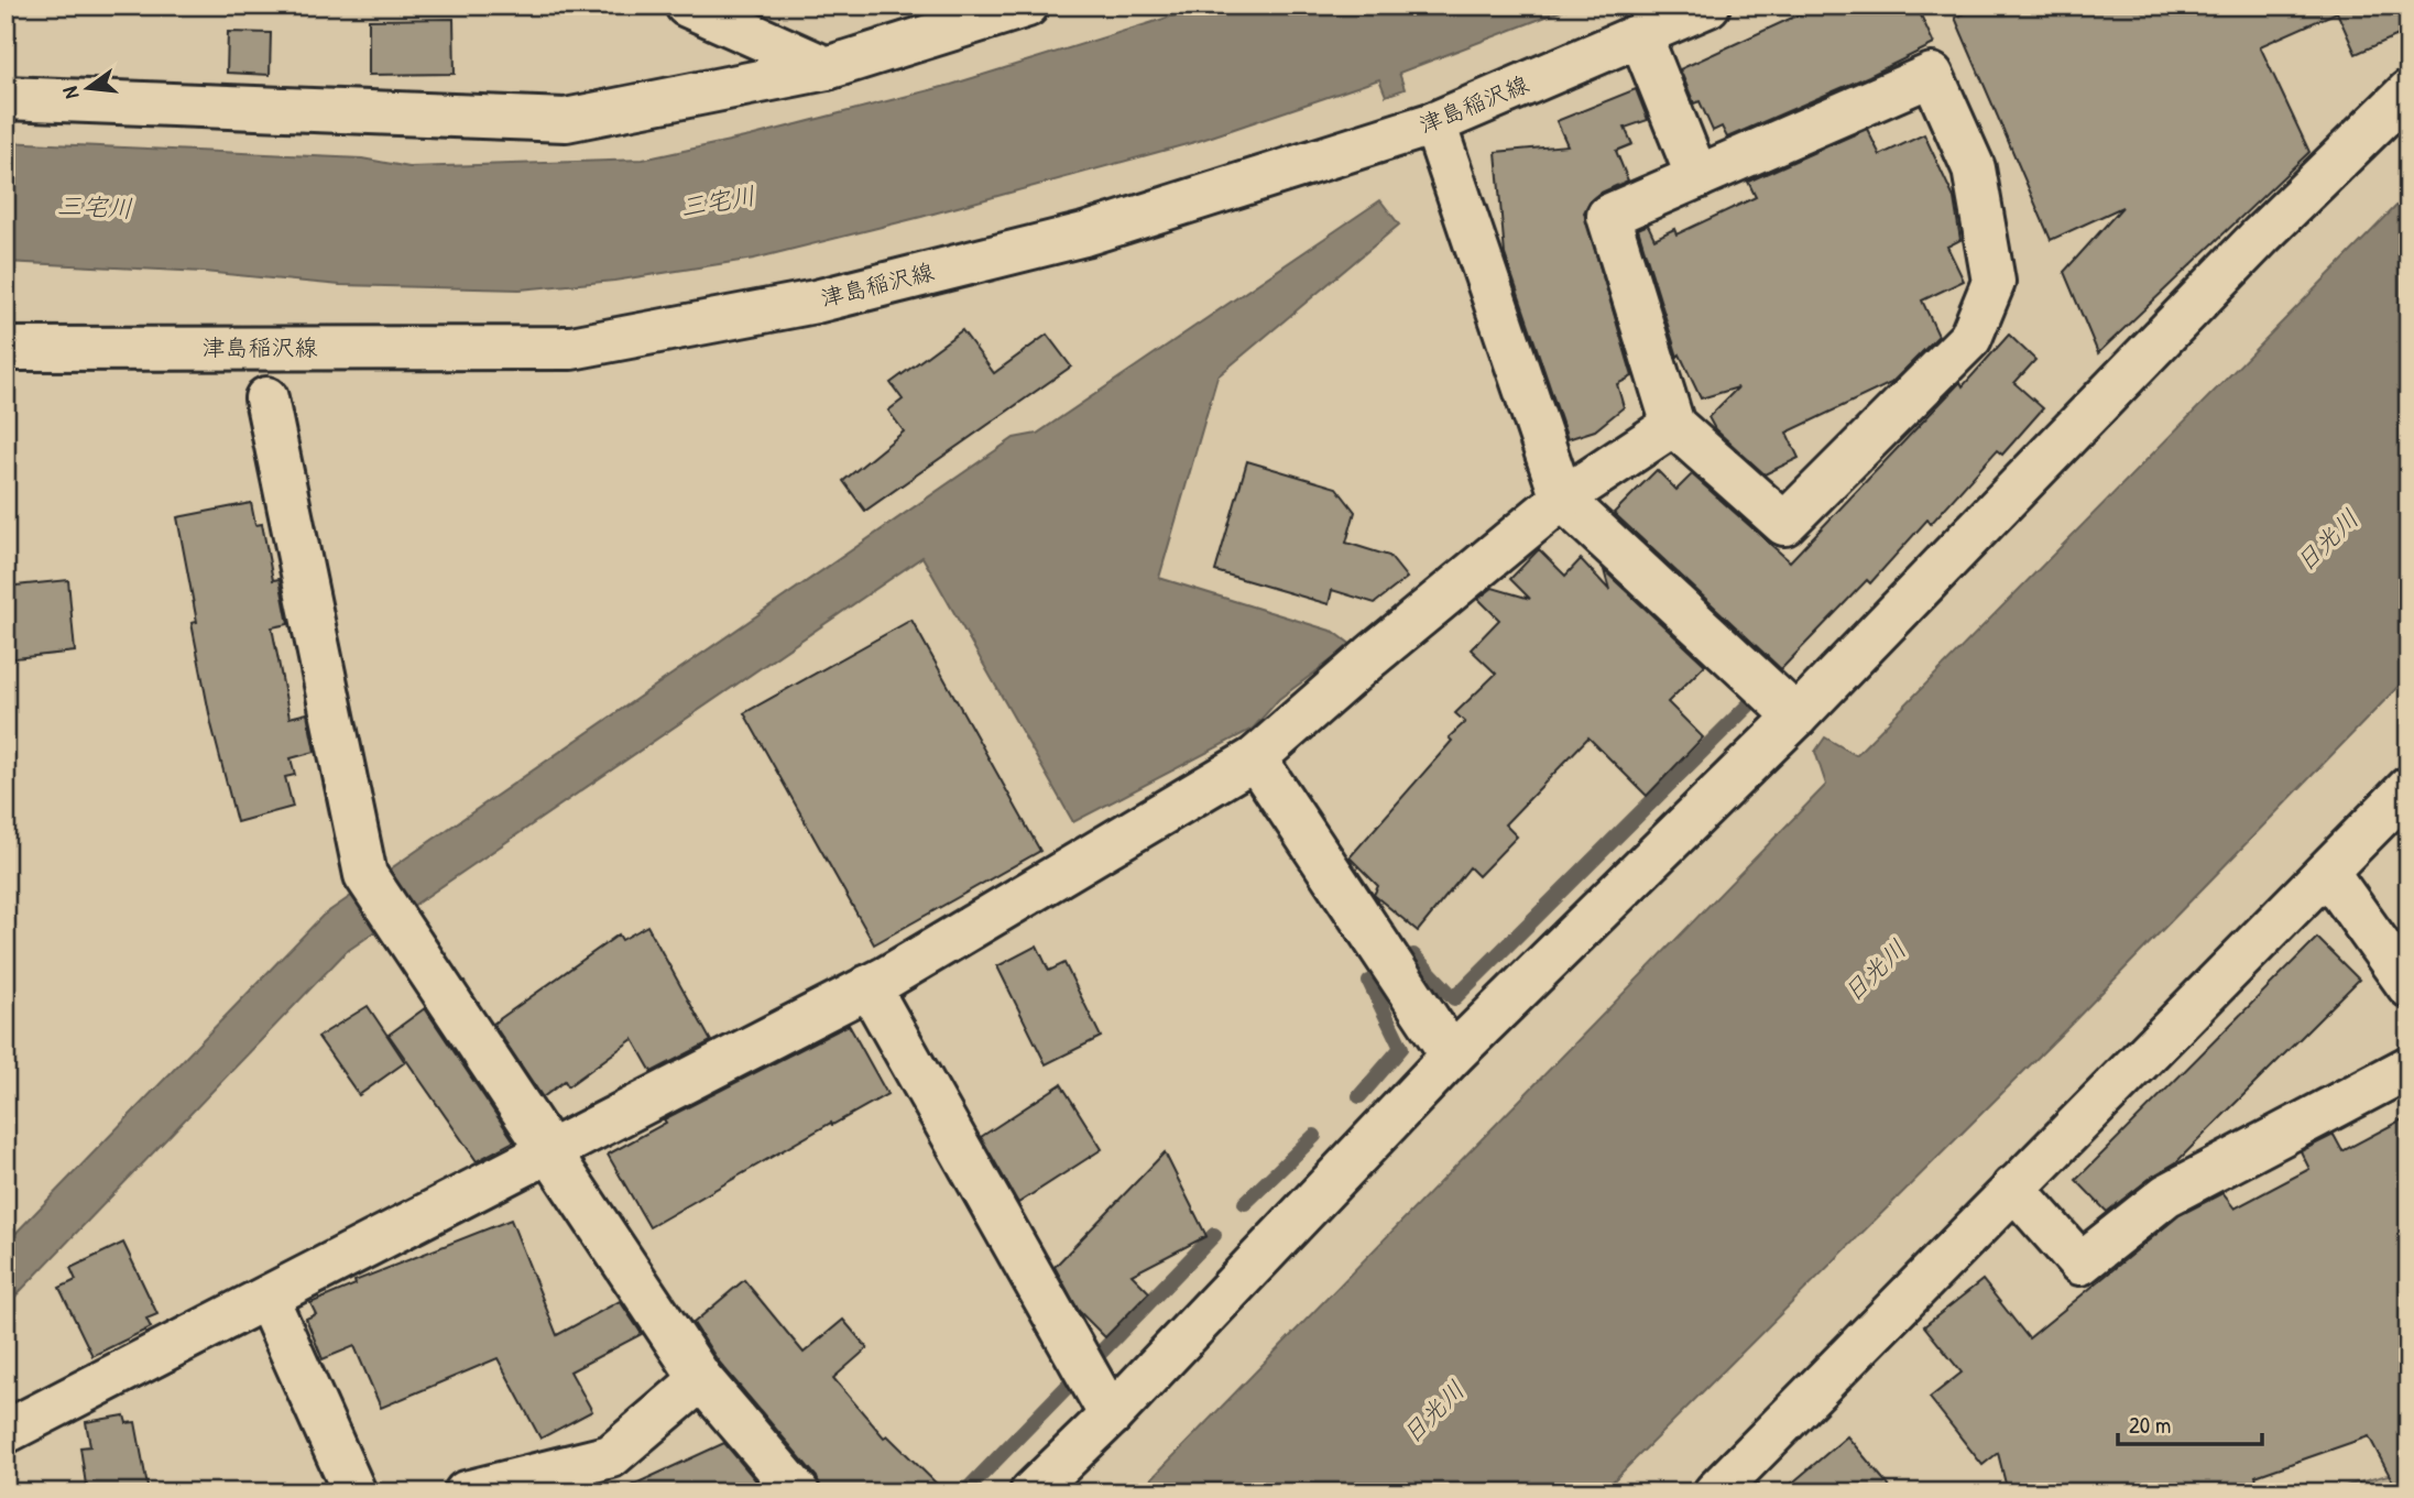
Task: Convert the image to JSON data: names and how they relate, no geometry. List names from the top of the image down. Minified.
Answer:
{"streets":{"street":["津島稲沢線"]},"water":["三宅川","日光川"],"scale_bar":"20 m","north":"left"}
